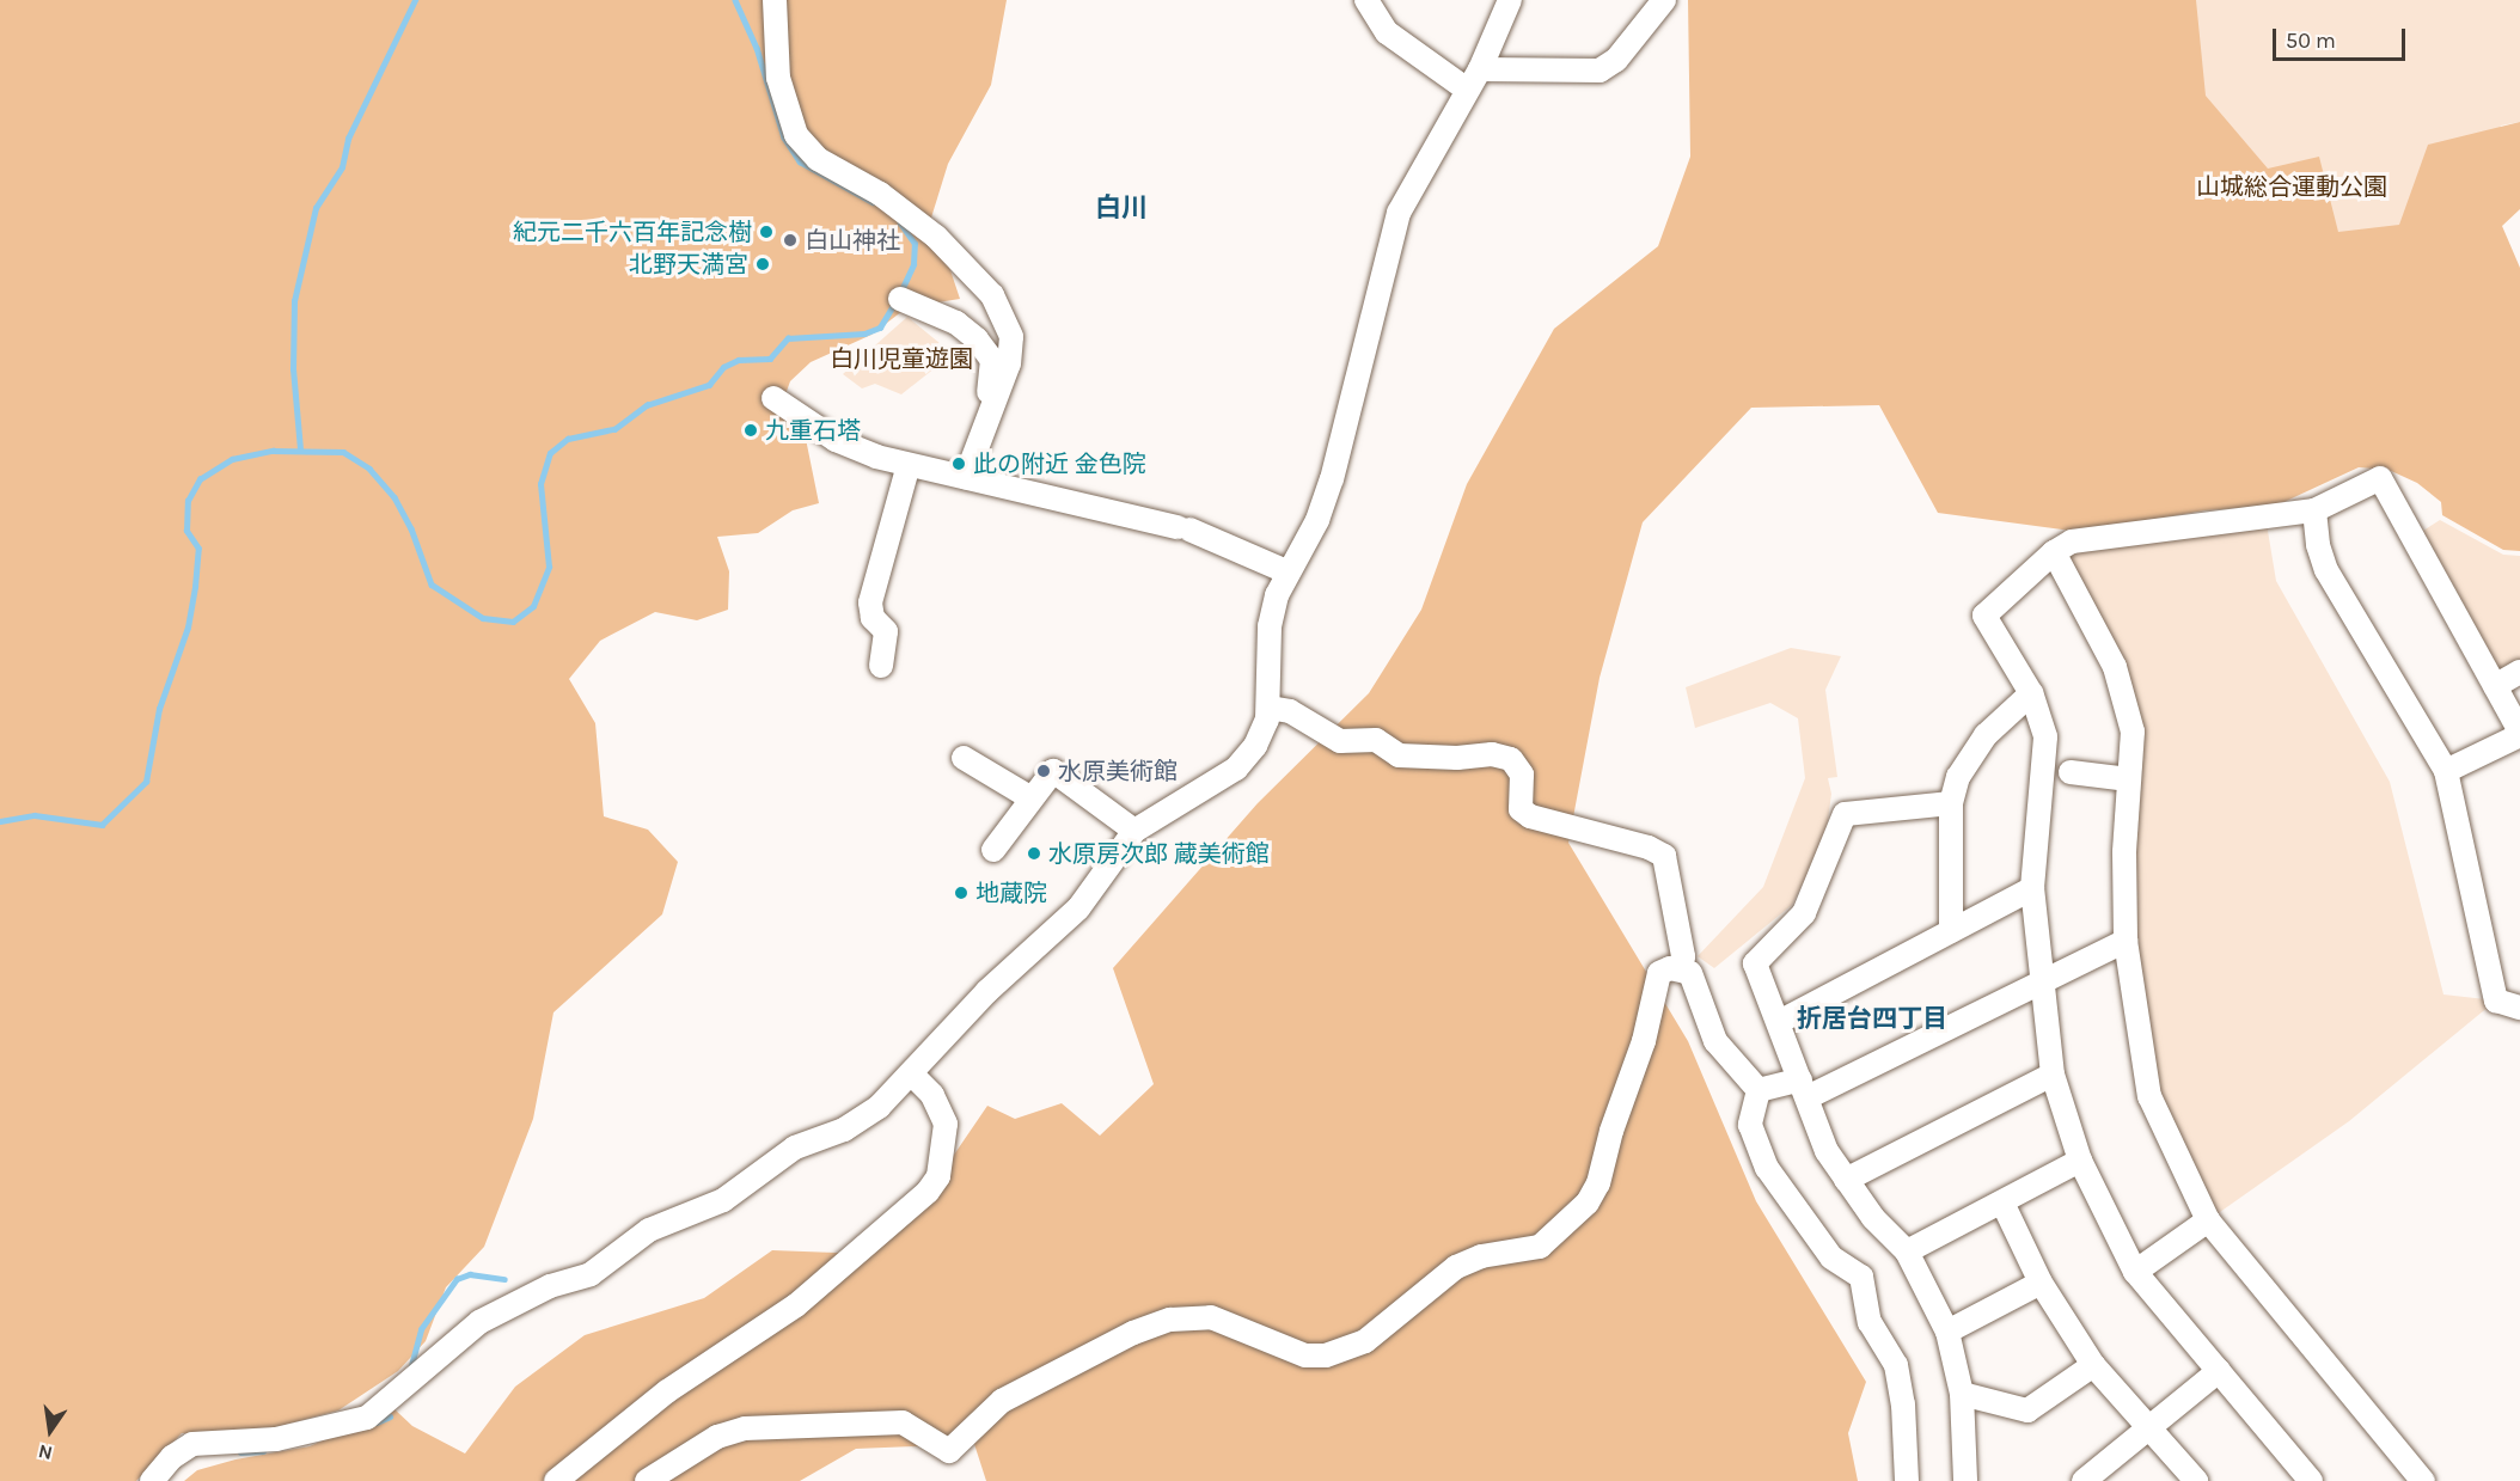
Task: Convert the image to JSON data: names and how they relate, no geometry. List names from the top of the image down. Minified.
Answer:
{"districts":["白川","折居台四丁目"],"parks":["山城総合運動公園","白川児童遊園"],"places":["紀元二千六百年記念樹","白山神社","北野天満宮","九重石塔","此の附近 金色院","水原美術館","水原房次郎 蔵美術館","地蔵院"],"scale_bar":"50 m","north":"bottom"}
